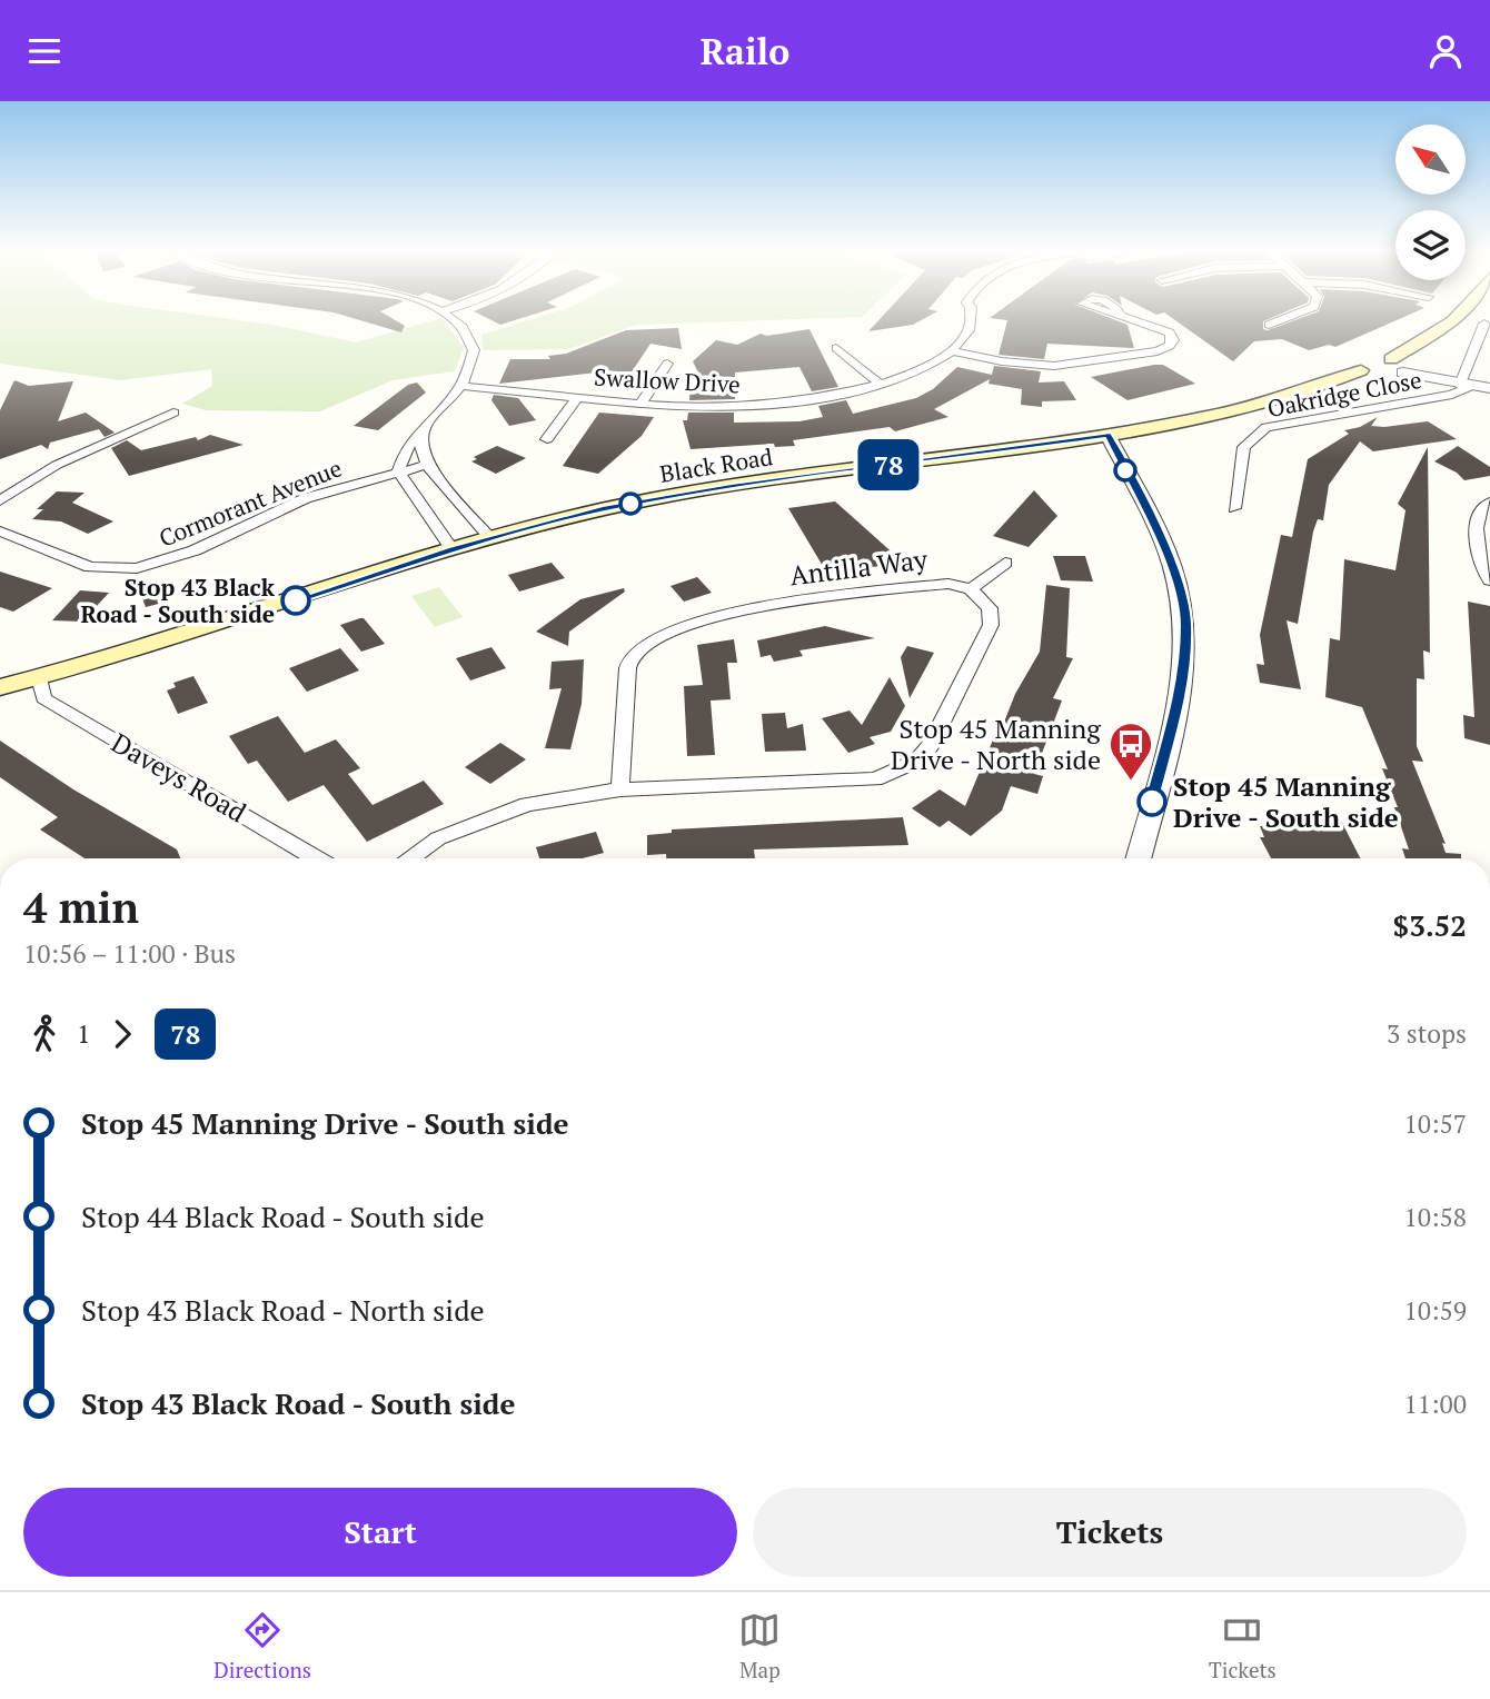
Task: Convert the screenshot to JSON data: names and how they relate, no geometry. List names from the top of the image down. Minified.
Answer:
{"streets":{"main road":["Black Road"],"street":["Swallow Drive","Oakridge Close","Cormorant Avenue","Antilla Way","Daveys Road"]},"crossings":[["Black Road","Daveys Road"]],"places":{"other":["Stop 43 Black Road - South side","Stop 45 Manning Drive - South side"],"bus stop":["Stop 45 Manning Drive - North side"]},"lines":["bus line 78"],"north":"top left","page":{"header":"Railo","on_map":"78","heading":["4 min","10:56 – 11:00 · Bus","$3.52"],"legs":["1","78","3 stops"],"list":[{"name":"Stop 45 Manning Drive - South side","value":"10:57"},{"name":"Stop 44 Black Road - South side","value":"10:58"},{"name":"Stop 43 Black Road - North side","value":"10:59"},{"name":"Stop 43 Black Road - South side","value":"11:00"}],"buttons":["Start","Tickets"],"tabs":["Directions","Map","Tickets"]}}
